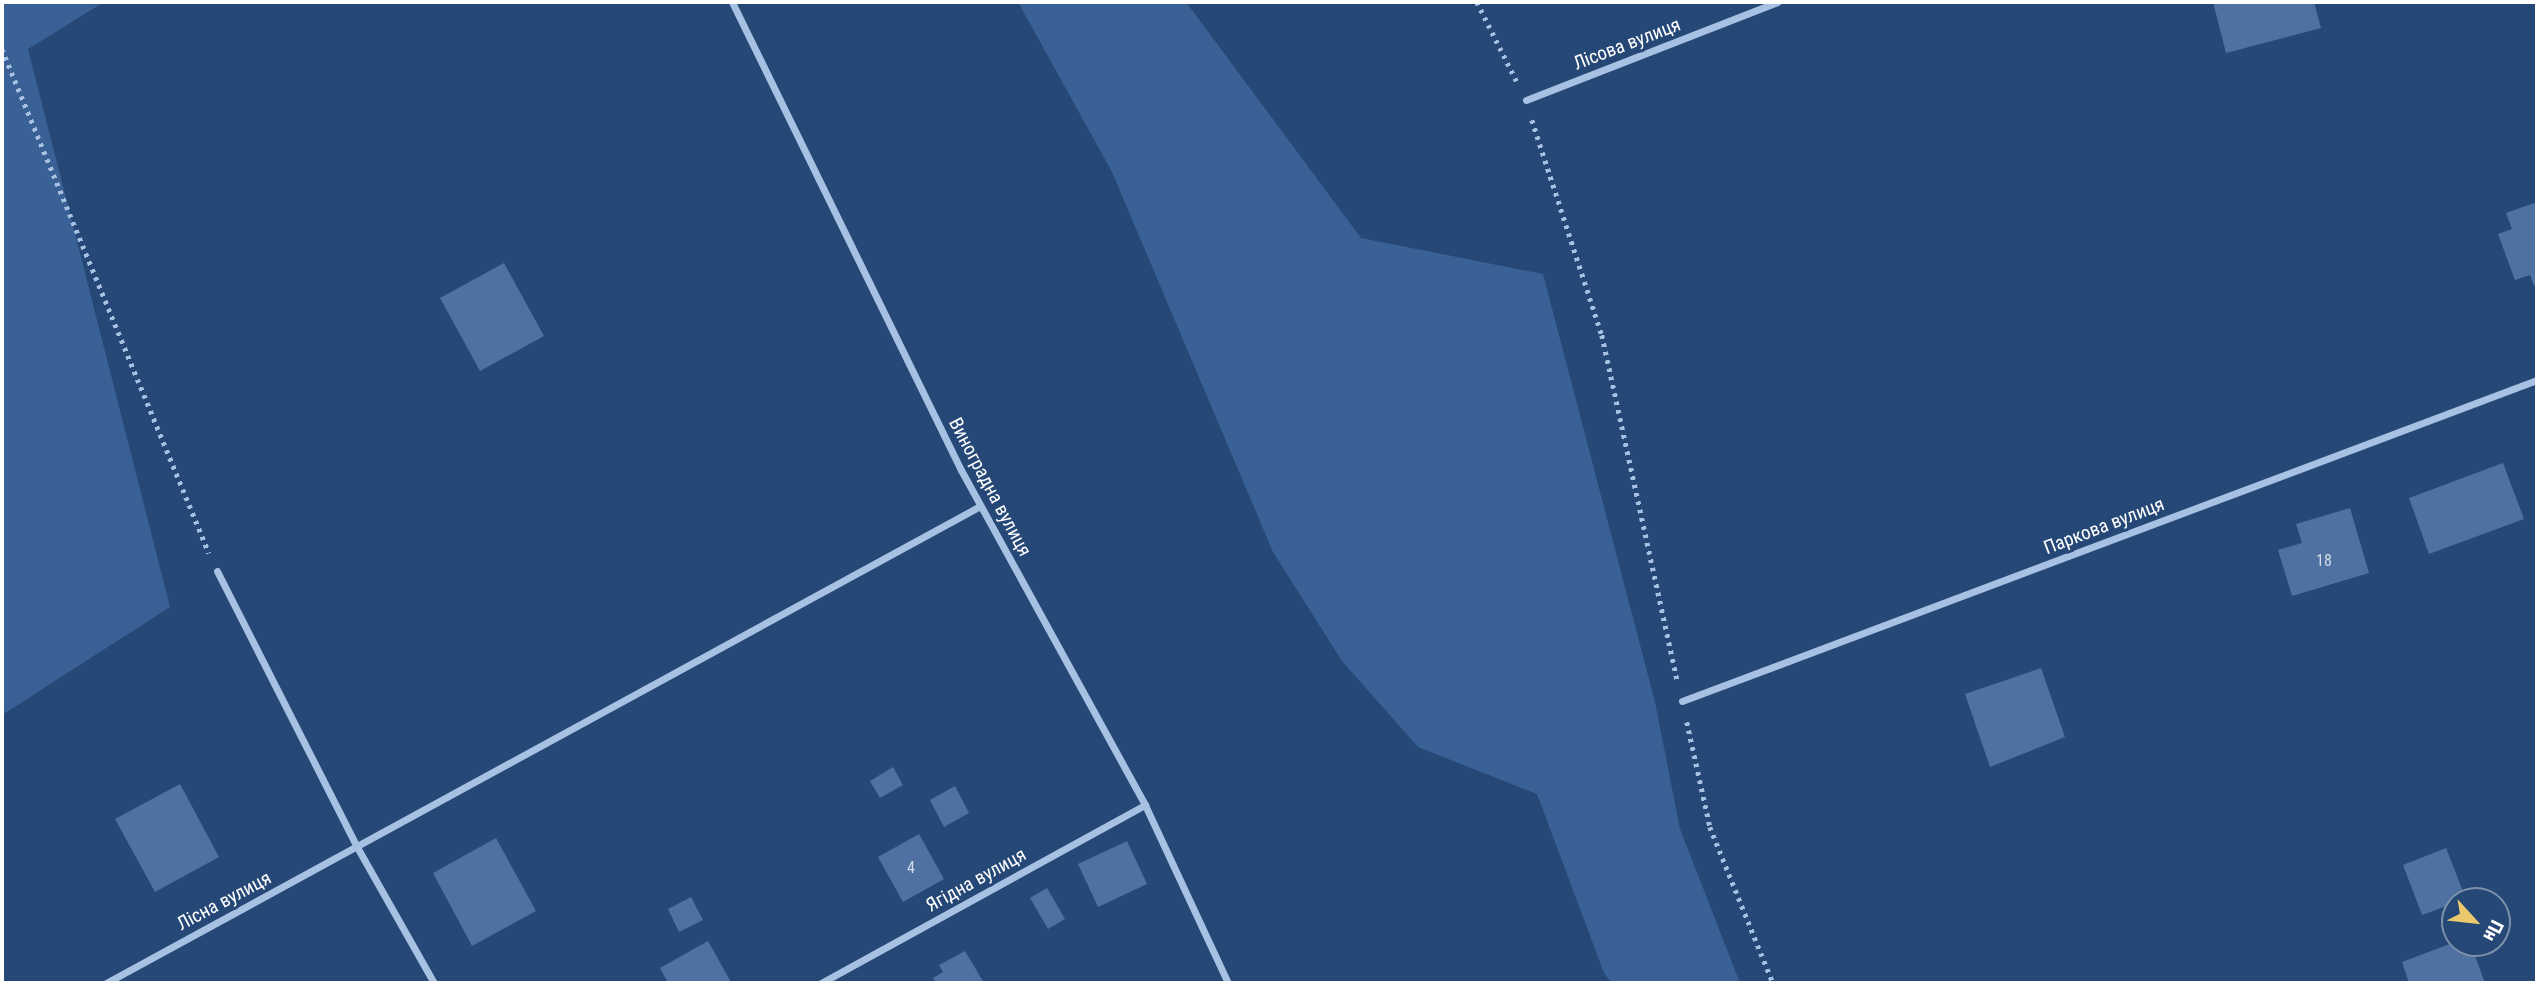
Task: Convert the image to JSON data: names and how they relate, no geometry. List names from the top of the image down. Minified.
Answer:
{"streets":{"street":["Лісова вулиця","Виноградна вулиця","Паркова вулиця","Ягідна вулиця","Лісна вулиця"]},"crossings":[["Виноградна вулиця","Ягідна вулиця"],["Виноградна вулиця","Лісна вулиця"]],"house_numbers":["18","4"],"north":"bottom right"}
